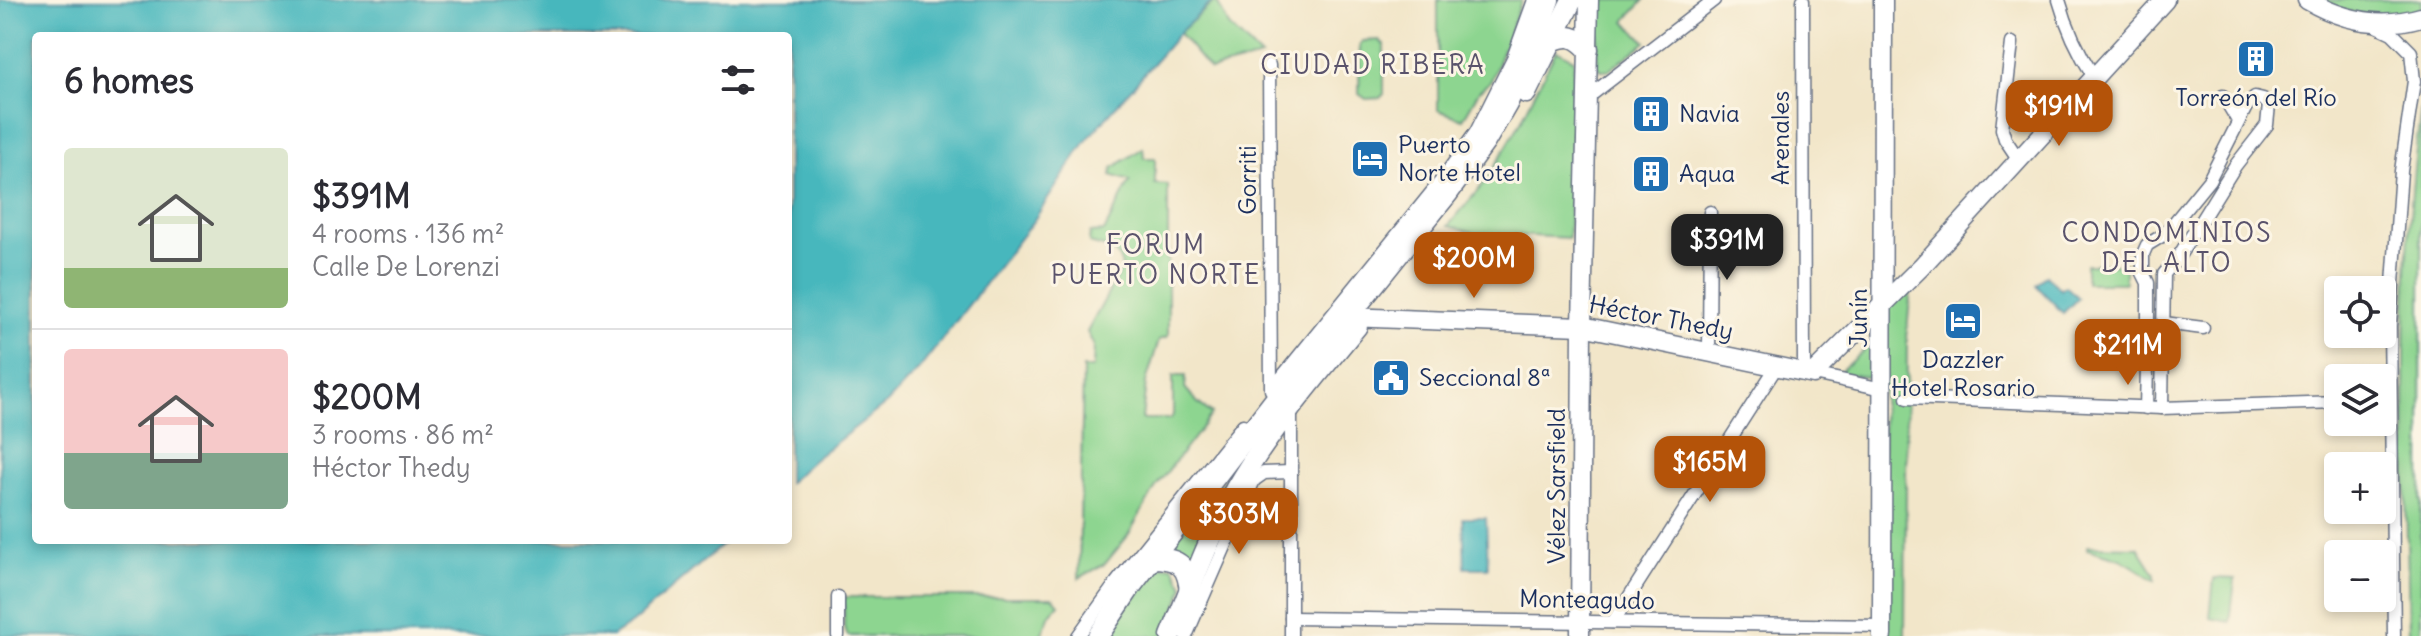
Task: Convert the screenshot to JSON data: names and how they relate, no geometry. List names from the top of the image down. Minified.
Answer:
{"streets":{"main road":["Héctor Thedy","Junín","Vélez Sarsfield"],"street":["Arenales","Gorriti","Monteagudo"]},"crossings":[["Arenales","Héctor Thedy"],["Héctor Thedy","Junín"],["Héctor Thedy","Vélez Sarsfield"],["Junín","Monteagudo"],["Vélez Sarsfield","Monteagudo"]],"districts":["CIUDAD RIBERA","CONDOMINIOS DEL ALTO","FORUM PUERTO NORTE"],"places":{"building":["Torreón del Río","Navia","Aqua"],"hotel":["Puerto Norte Hotel","Dazzler Hotel Rosario"],"public building":["Seccional 8ª"]},"page":{"heading":"6 homes","price":["$191M","$391M","$200M","$211M","$165M","$303M"],"list":[{"name":"$391M","note":"4 rooms · 136 m² · Calle De Lorenzi"},{"name":"$200M","note":"3 rooms · 86 m² · Héctor Thedy"}],"map_buttons":["+","−"]}}
